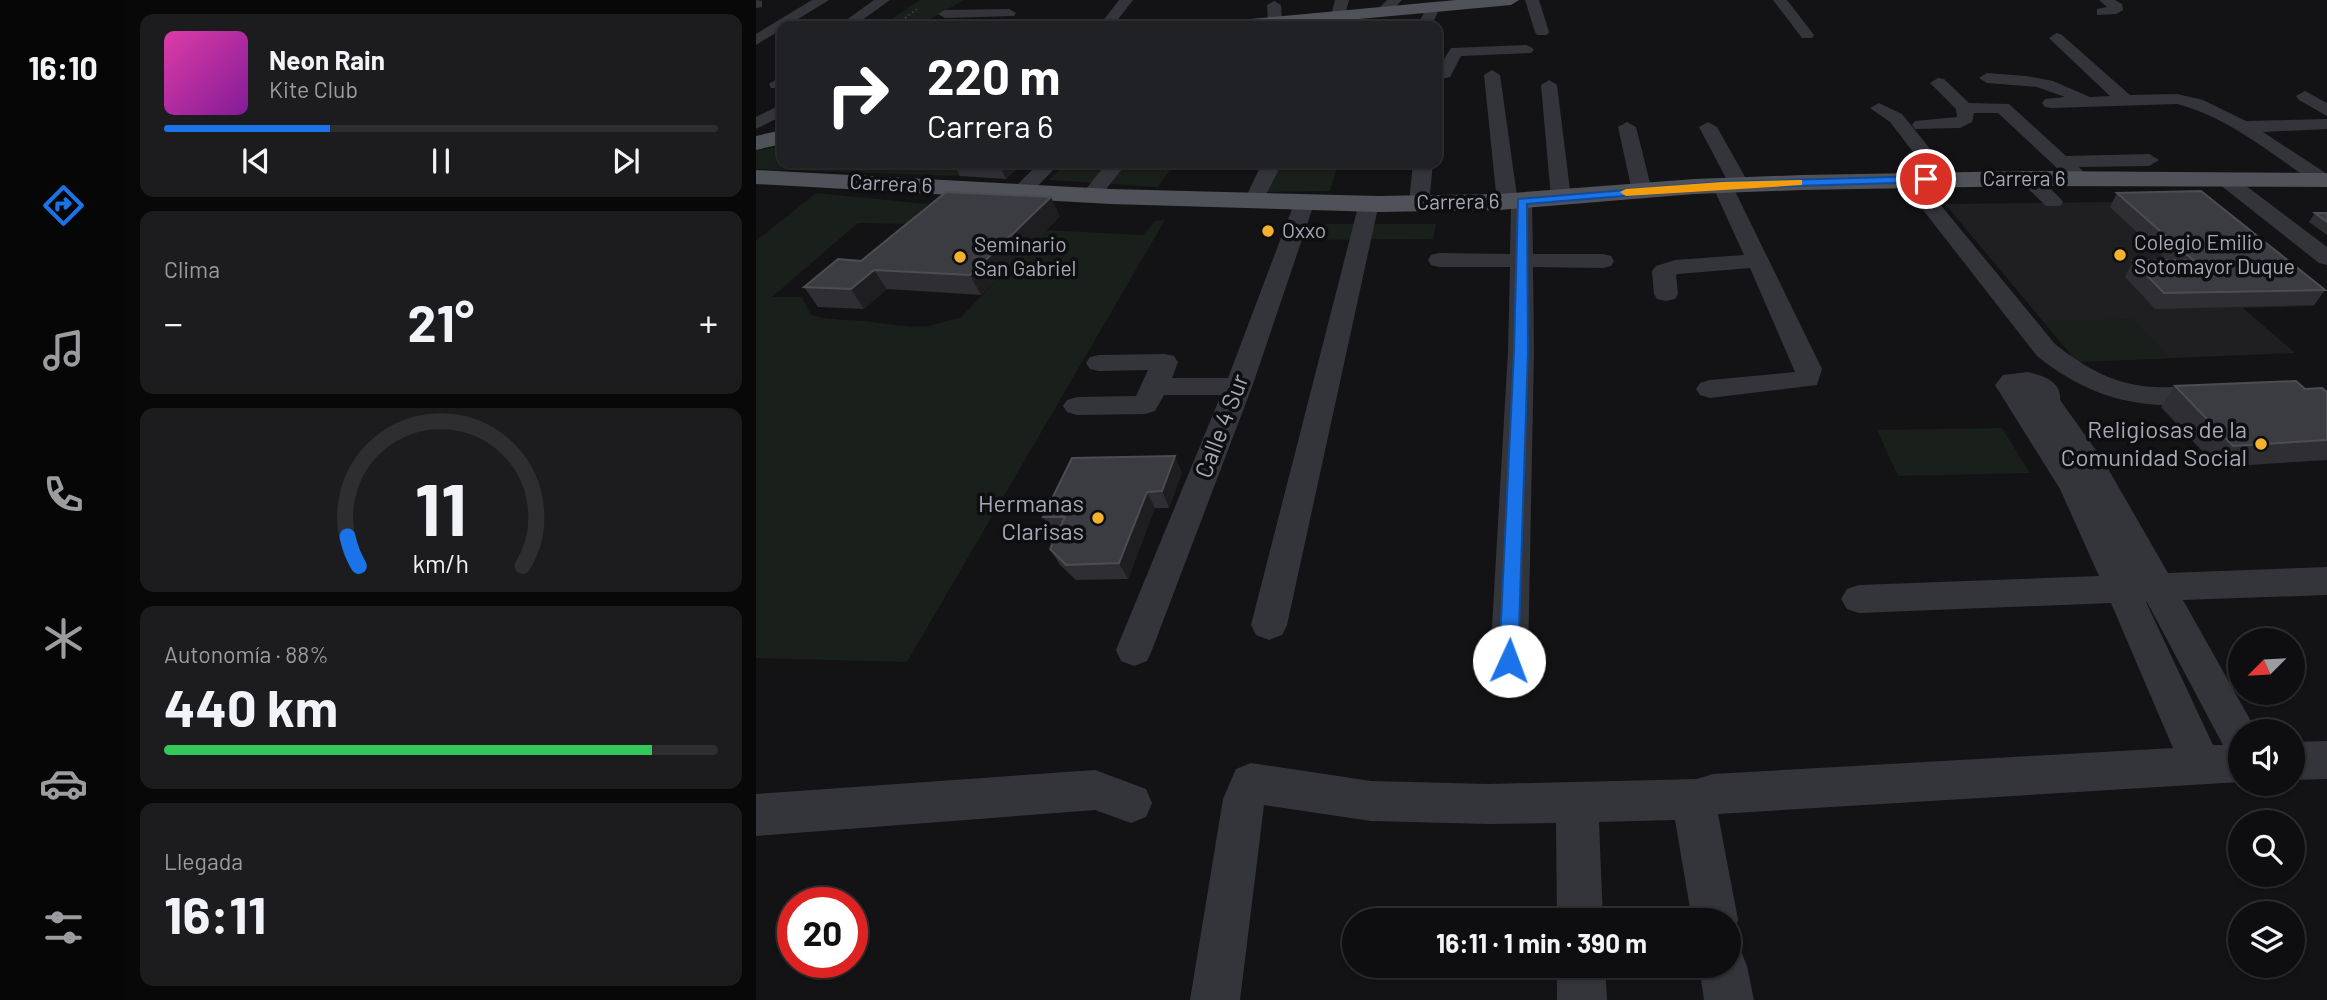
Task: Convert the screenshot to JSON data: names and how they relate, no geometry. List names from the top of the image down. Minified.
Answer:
{"streets":{"main road":["Carrera 6"],"street":["Calle 4 Sur"]},"crossings":[["Carrera 6","Calle 4 Sur"]],"places":["Oxxo","Colegio Emilio Sotomayor Duque","Seminario San Gabriel","Religiosas de la Comunidad Social","Hermanas Clarisas"],"north":"bottom left","page":{"tabs":"16:10","turn":["220 m","Carrera 6"],"song":["Neon Rain","Kite Club"],"tile":["Clima",["Autonomía · 88%","440 km"],["Llegada","16:11"]],"heat":["−","21°","+"],"limit":"20","trip":"16:11 · 1 min · 390 m","gauge":["11","km/h"]}}
